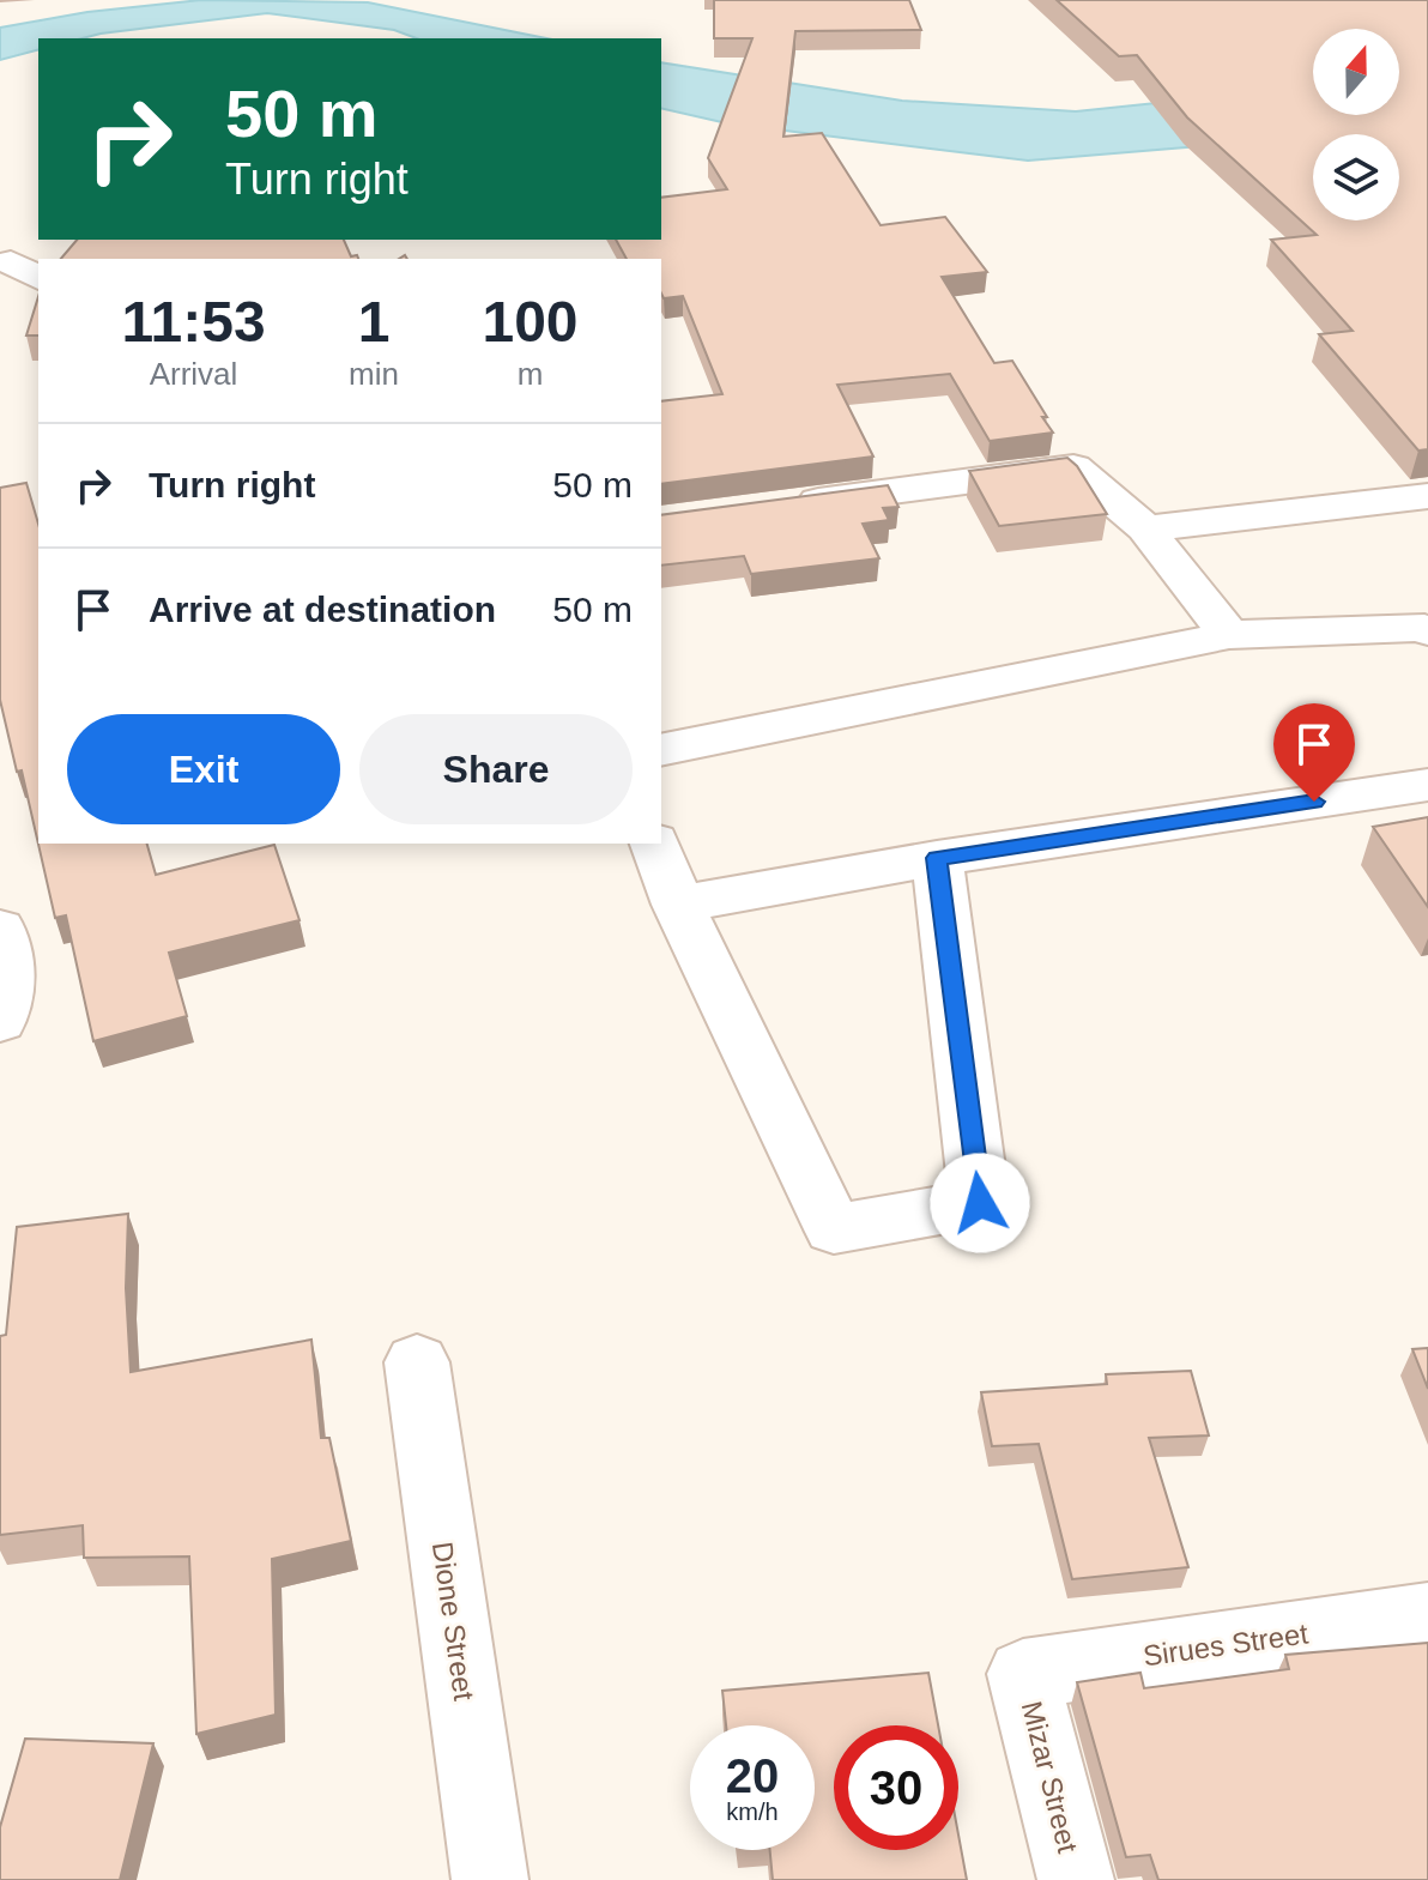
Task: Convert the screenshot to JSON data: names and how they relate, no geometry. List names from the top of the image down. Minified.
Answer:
{"streets":{"street":["Dione Street","Sirues Street","Mizar Street"]},"crossings":[["Sirues Street","Mizar Street"]],"north":"top","page":{"turn":["50 m","Turn right"],"eta":["11:53","Arrival","1","min","100","m"],"list":[{"name":"Turn right","value":"50 m"},{"name":"Arrive at destination","value":"50 m"}],"buttons":["Exit","Share"],"speed":"20 km/h","limit":"30"}}
